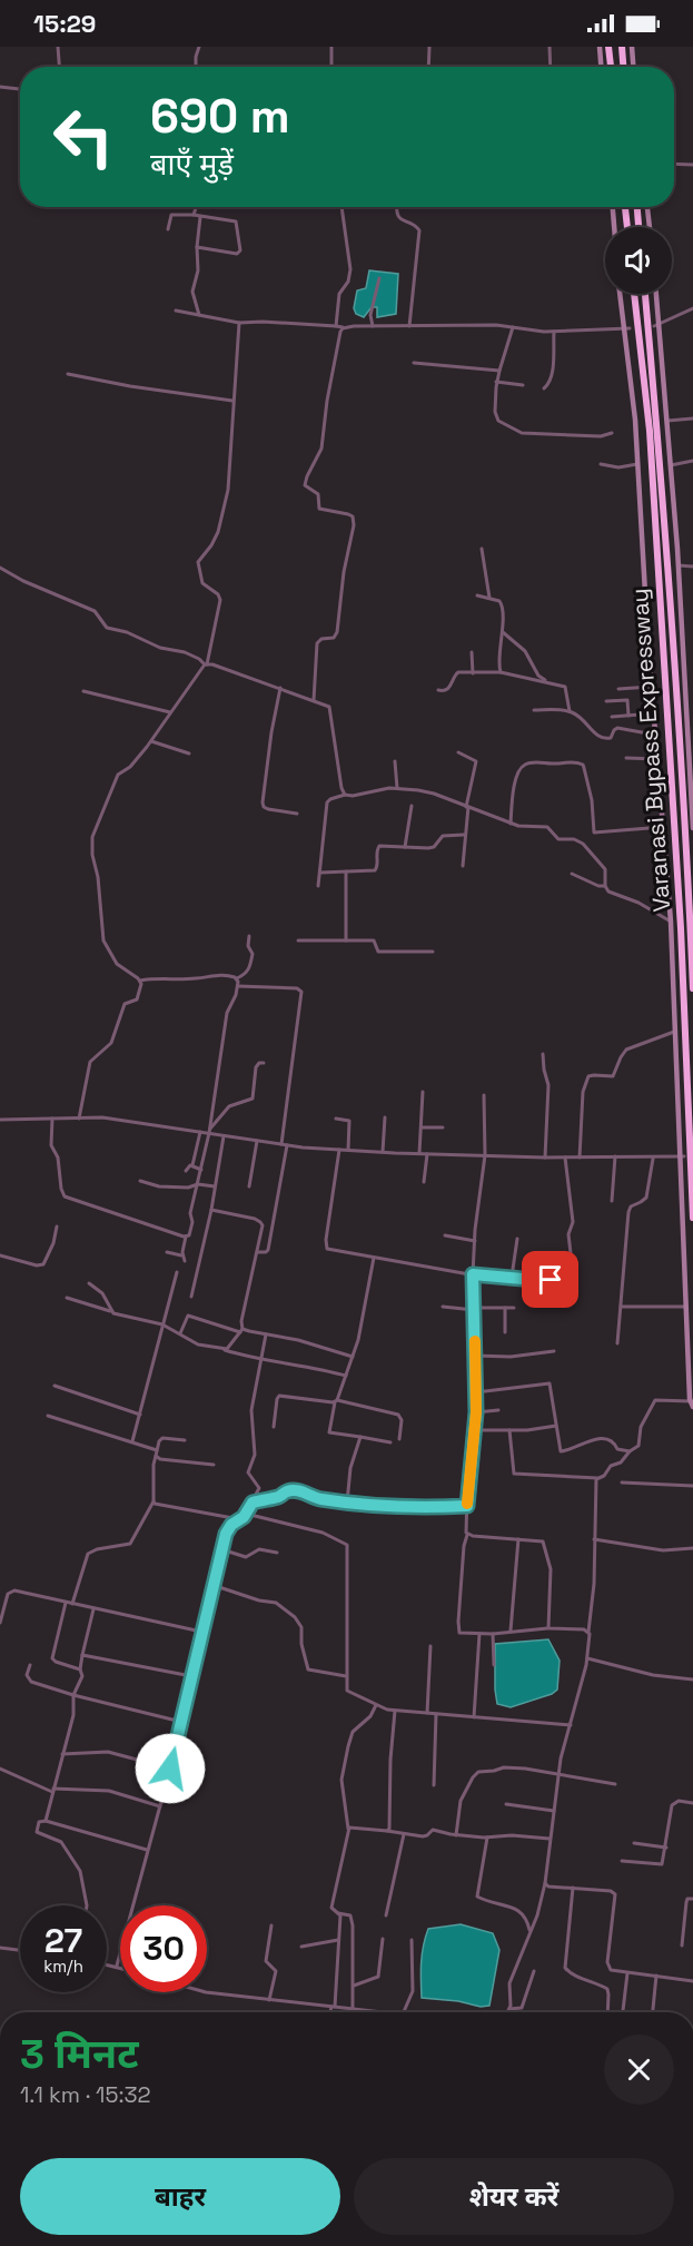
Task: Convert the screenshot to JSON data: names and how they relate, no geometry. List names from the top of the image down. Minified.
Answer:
{"streets":{"highway":["Varanasi Bypass Expressway"]},"page":{"status":"15:29","turn":["690 m","बाएँ मुड़ें"],"speed":"27 km/h","limit":"30","heading":["3 मिनट","1.1 km · 15:32"],"buttons":["बाहर","शेयर करें"]}}
